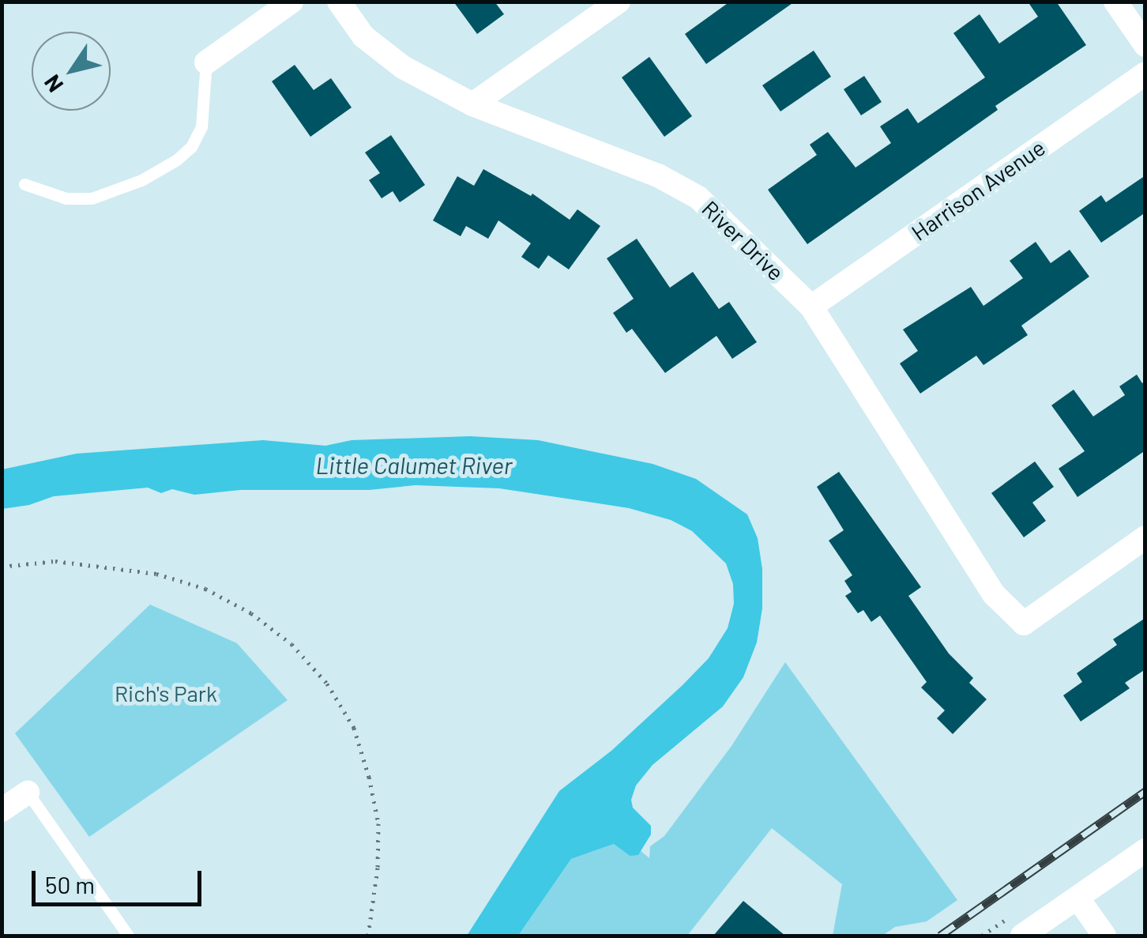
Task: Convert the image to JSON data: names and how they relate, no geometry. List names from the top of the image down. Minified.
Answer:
{"streets":{"street":["Harrison Avenue","River Drive"]},"crossings":[["Harrison Avenue","River Drive"]],"water":["Little Calumet River"],"parks":["Rich's Park"],"scale_bar":"50 m","north":"bottom left"}
